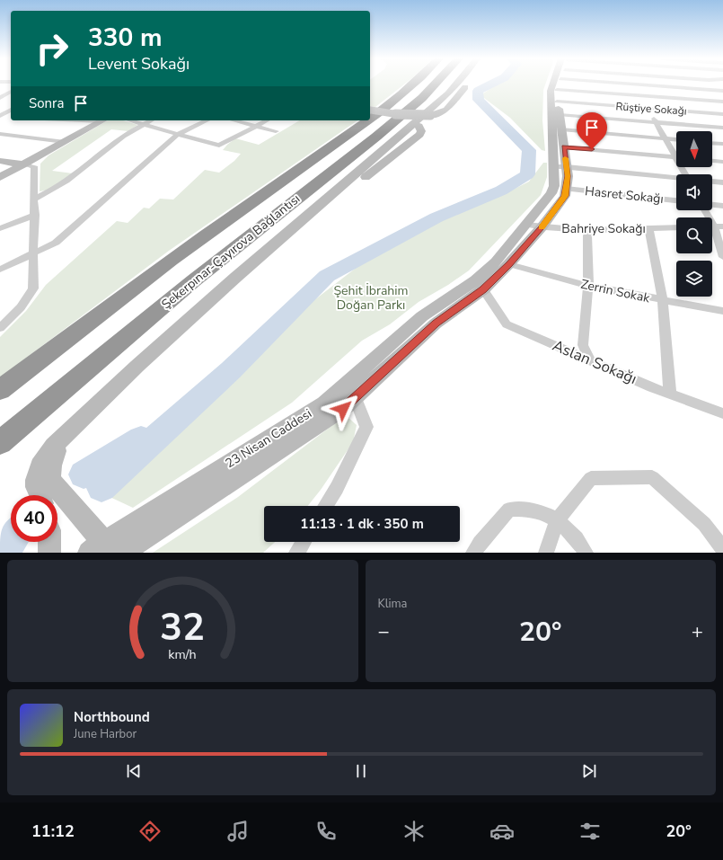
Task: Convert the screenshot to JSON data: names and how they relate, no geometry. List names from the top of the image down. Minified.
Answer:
{"streets":{"highway":["Şekerpınar-Çayırova Bağlantısı"],"street":["Rüştiye Sokağı","Hasret Sokağı","Bahriye Sokağı","Zerrin Sokak","Aslan Sokağı","23 Nisan Caddesi"]},"crossings":[["Rüştiye Sokağı","23 Nisan Caddesi"],["Hasret Sokağı","23 Nisan Caddesi"],["Bahriye Sokağı","23 Nisan Caddesi"],["Zerrin Sokak","23 Nisan Caddesi"],["Aslan Sokağı","23 Nisan Caddesi"]],"parks":["Şehit İbrahim Doğan Parkı"],"north":"bottom","page":{"turn":["330 m","Levent Sokağı"],"then":"Sonra","limit":"40","trip":"11:13 · 1 dk · 350 m","tile":"Klima","heat":["−","20°","+"],"song":["Northbound","June Harbor"],"tabs":["11:12","20°"],"gauge":["32","km/h"]}}
